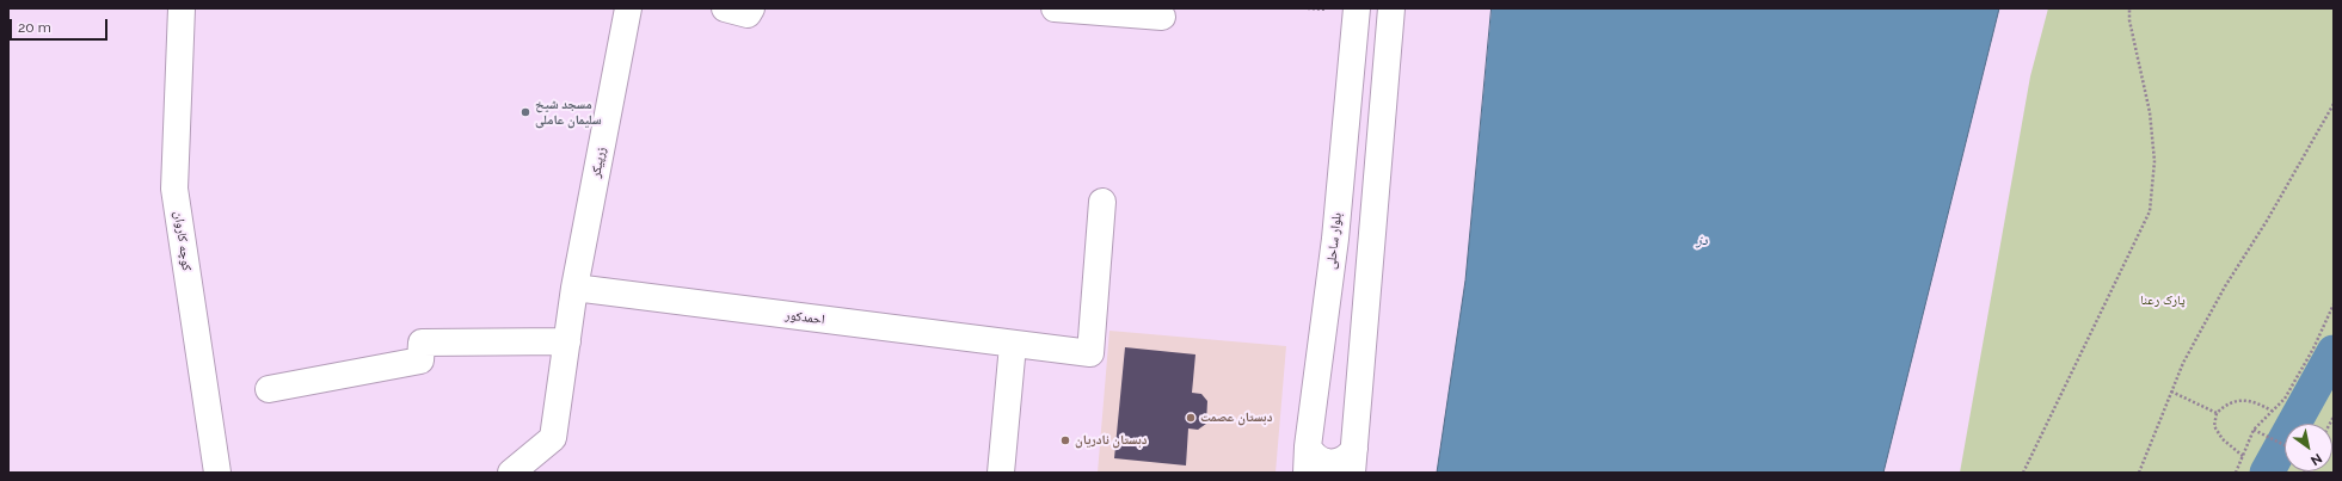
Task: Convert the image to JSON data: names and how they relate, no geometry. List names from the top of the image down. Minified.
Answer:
{"streets":{"main road":["زرپیکر","کوچه کاروان","بلوار ساحلی","احمدکور"]},"crossings":[["زرپیکر","احمدکور"]],"water":["دز"],"parks":["پارک رعنا"],"places":["مسجد شیخ سلیمان عاملی","دبستان عصمت","دبستان نادریان"],"scale_bar":"20 m","north":"bottom right"}
